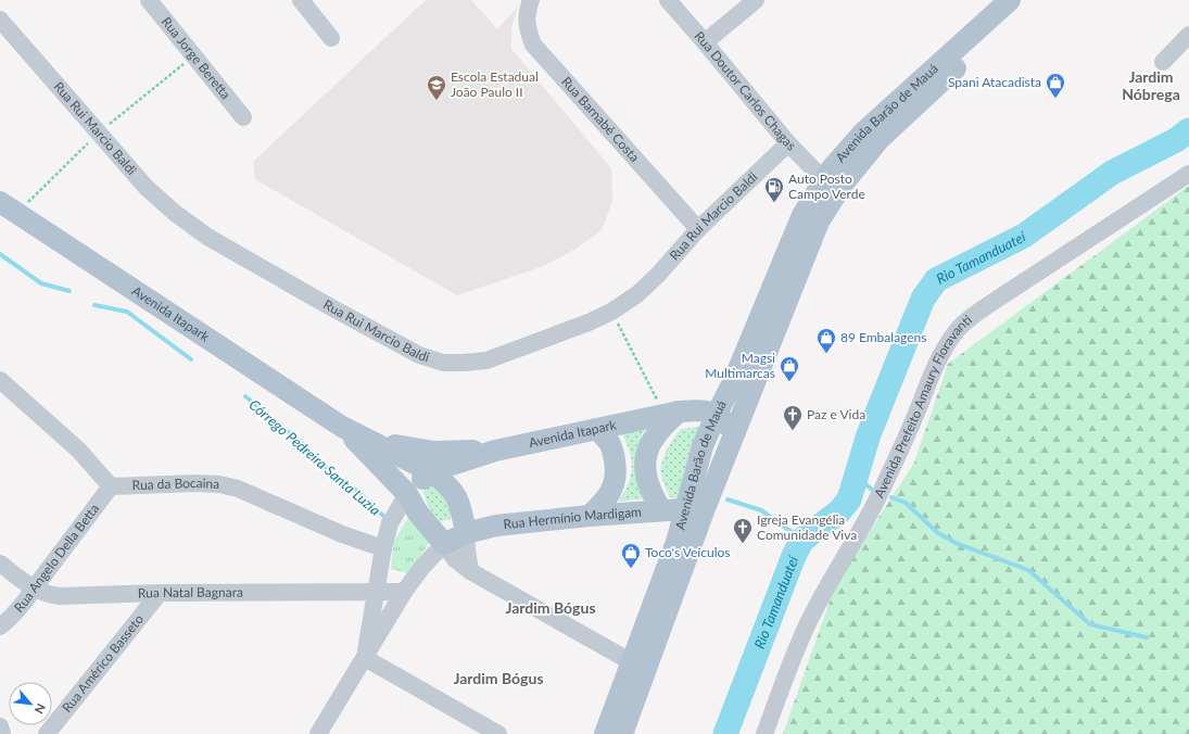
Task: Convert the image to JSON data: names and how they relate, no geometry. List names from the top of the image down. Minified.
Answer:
{"streets":{"main road":["Avenida Barão de Mauá","Avenida Itapark","Rua Hermínio Mardigam"],"street":["Rua Jorge Beretta","Rua Doutor Carlos Chagas","Rua Barnabé Costa","Rua Rui Marcio Baldi","Avenida Prefeito Amaury Fioravanti","Rua da Bocaina","Rua Angelo Della Betta","Rua Natal Bagnara","Rua Américo Basseto"]},"crossings":[["Rua Doutor Carlos Chagas","Avenida Barão de Mauá"],["Rua Doutor Carlos Chagas","Rua Rui Marcio Baldi"],["Avenida Barão de Mauá","Avenida Itapark"],["Avenida Barão de Mauá","Rua Hermínio Mardigam"],["Rua Barnabé Costa","Rua Rui Marcio Baldi"],["Avenida Itapark","Rua Hermínio Mardigam"],["Rua da Bocaina","Rua Angelo Della Betta"],["Rua Angelo Della Betta","Rua Natal Bagnara"],["Rua Natal Bagnara","Rua Américo Basseto"]],"districts":["Jardim Nóbrega","Jardim Bógus","Jardim Bógus"],"water":["Rio Tamanduateí","Córrego Pedreira Santa Luzia"],"places":{"shop":["Spani Atacadista","89 Embalagens","Magsi Multimarcas","Toco's Veículos"],"school or university":["Escola Estadual João Paulo II"],"fuel station":["Auto Posto Campo Verde"],"church":["Paz e Vida","Igreja Evangélia Comunidade Viva"]},"north":"bottom right"}
